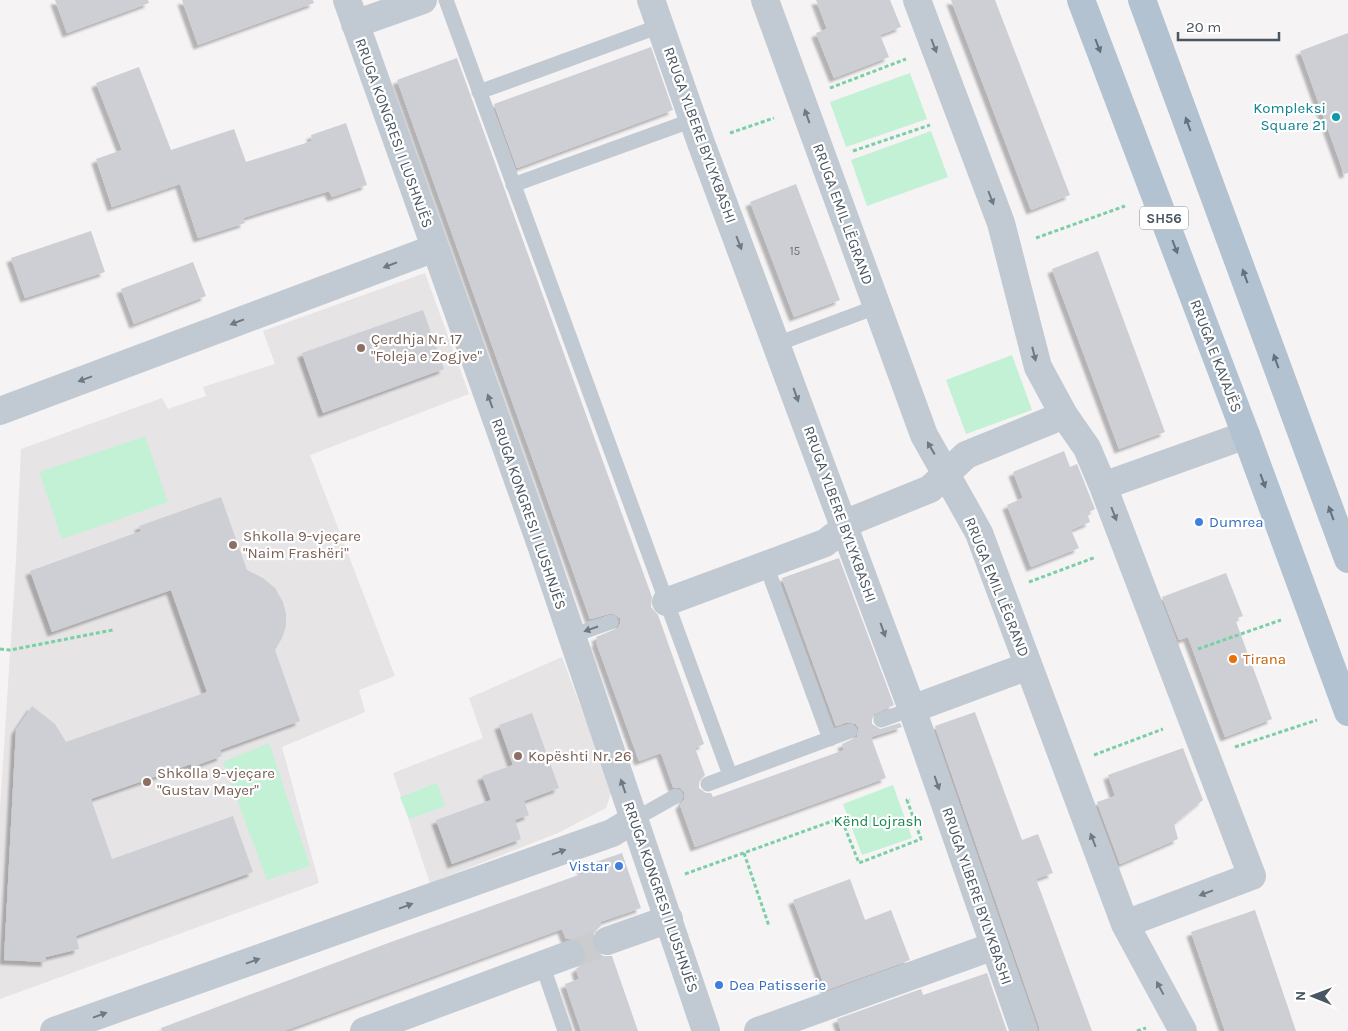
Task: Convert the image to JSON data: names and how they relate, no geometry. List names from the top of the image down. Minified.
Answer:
{"streets":{"main road":["SH56","RRUGA E KAVAJËS"],"street":["RRUGA KONGRESI I LUSHNJËS","RRUGA YLBERE BYLYKBASHI","RRUGA EMIL LËGRAND"]},"one_way":["RRUGA KONGRESI I LUSHNJËS","RRUGA YLBERE BYLYKBASHI"],"parks":["Kënd Lojrash"],"places":["Kompleksi Square 21","Çerdhja Nr. 17 \"Foleja e Zogjve\"","Dumrea","Shkolla 9-vjeçare \"Naim Frashëri\"","Tirana","Kopështi Nr. 26","Shkolla 9-vjeçare \"Gustav Mayer\"","Vistar","Dea Patisserie"],"house_numbers":["15"],"scale_bar":"20 m","north":"left"}
